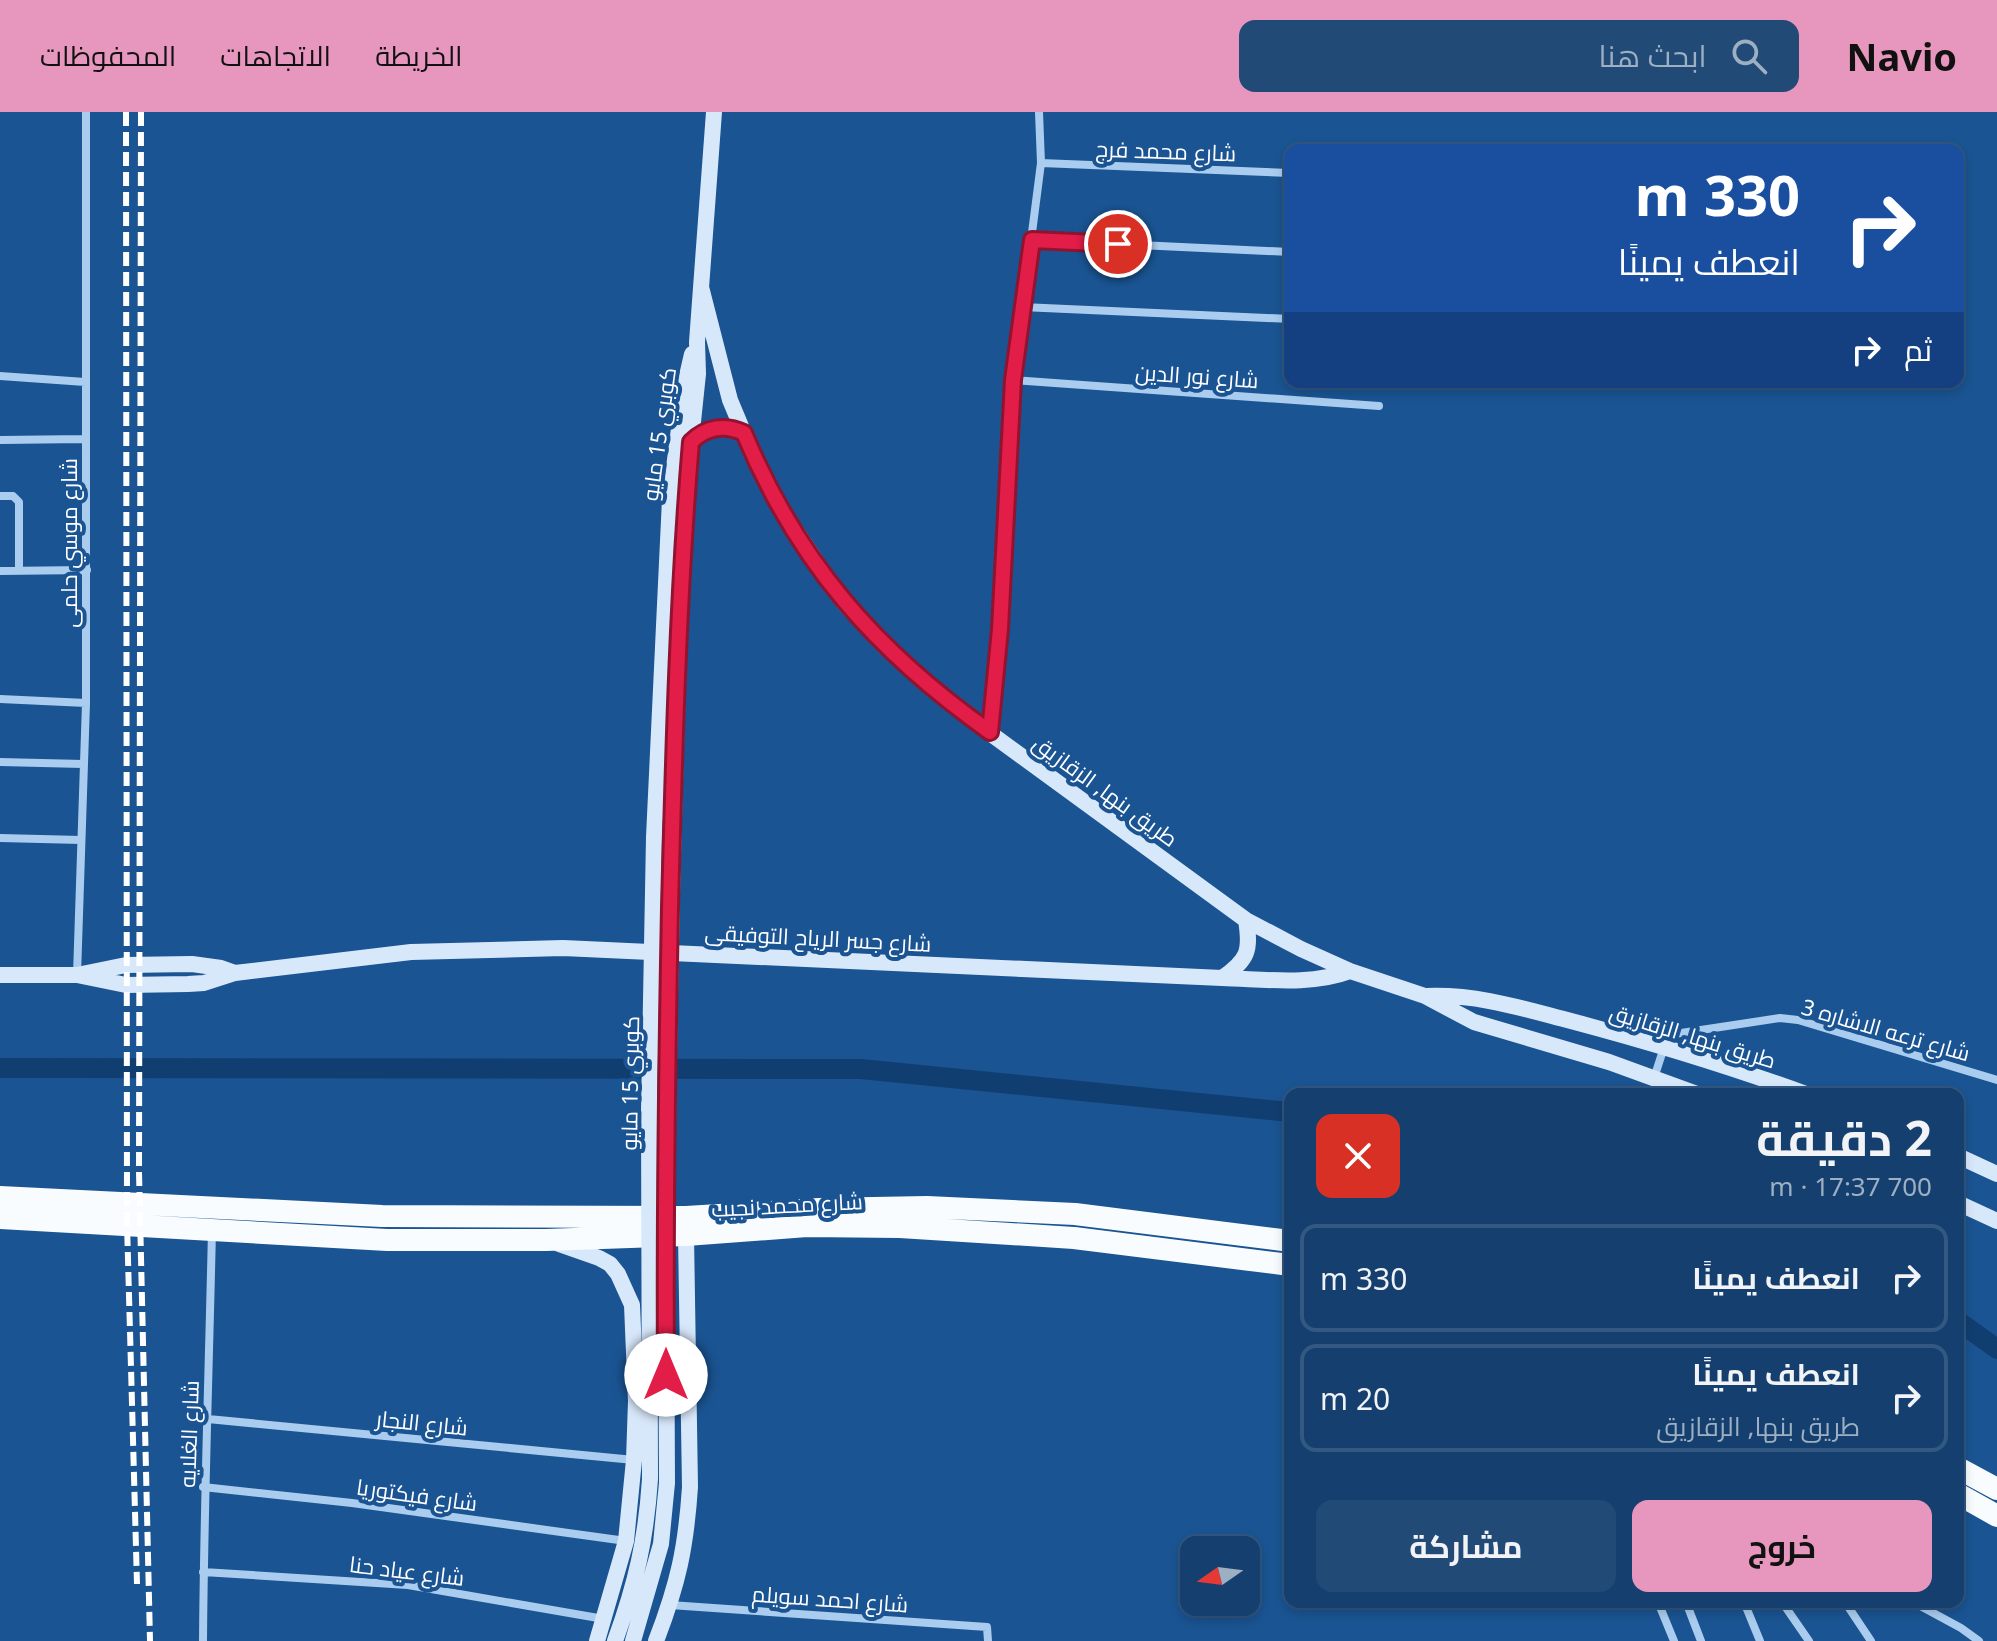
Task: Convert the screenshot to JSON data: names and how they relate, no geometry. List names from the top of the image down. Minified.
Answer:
{"streets":{"highway":["شارع محمد نجيب"],"main road":["كوبري 15 مايو","طريق بنها, الزقازيق","شارع جسر الرياح التوفيقى"],"street":["شارع محمد فرج","شارع نور الدين","شارع موسي حلمى","شارع ترعه الاشاره 3","شارع النجار","شارع الغلايه","شارع فيكتوريا","شارع عياد حنا","شارع احمد سويلم"]},"crossings":[["كوبري 15 مايو","طريق بنها, الزقازيق"],["شارع موسي حلمى","شارع جسر الرياح التوفيقى"],["طريق بنها, الزقازيق","شارع جسر الرياح التوفيقى"],["طريق بنها, الزقازيق","شارع ترعه الاشاره 3"],["شارع محمد نجيب","شارع الغلايه"],["شارع النجار","شارع الغلايه"],["شارع الغلايه","شارع فيكتوريا"],["شارع الغلايه","شارع عياد حنا"]],"north":"left","page":{"header":"Navio","search":"ابحث هنا","nav":["الخريطة","الاتجاهات","المحفوظات"],"turn":["330 m","انعطف يمينًا"],"then":"ثم","heading":["2 دقيقة","700 m · 17:37"],"list":[{"name":"انعطف يمينًا","value":"330 m"},{"name":"انعطف يمينًا","note":"طريق بنها, الزقازيق","value":"20 m"}],"buttons":["خروج","مشاركة"]}}
